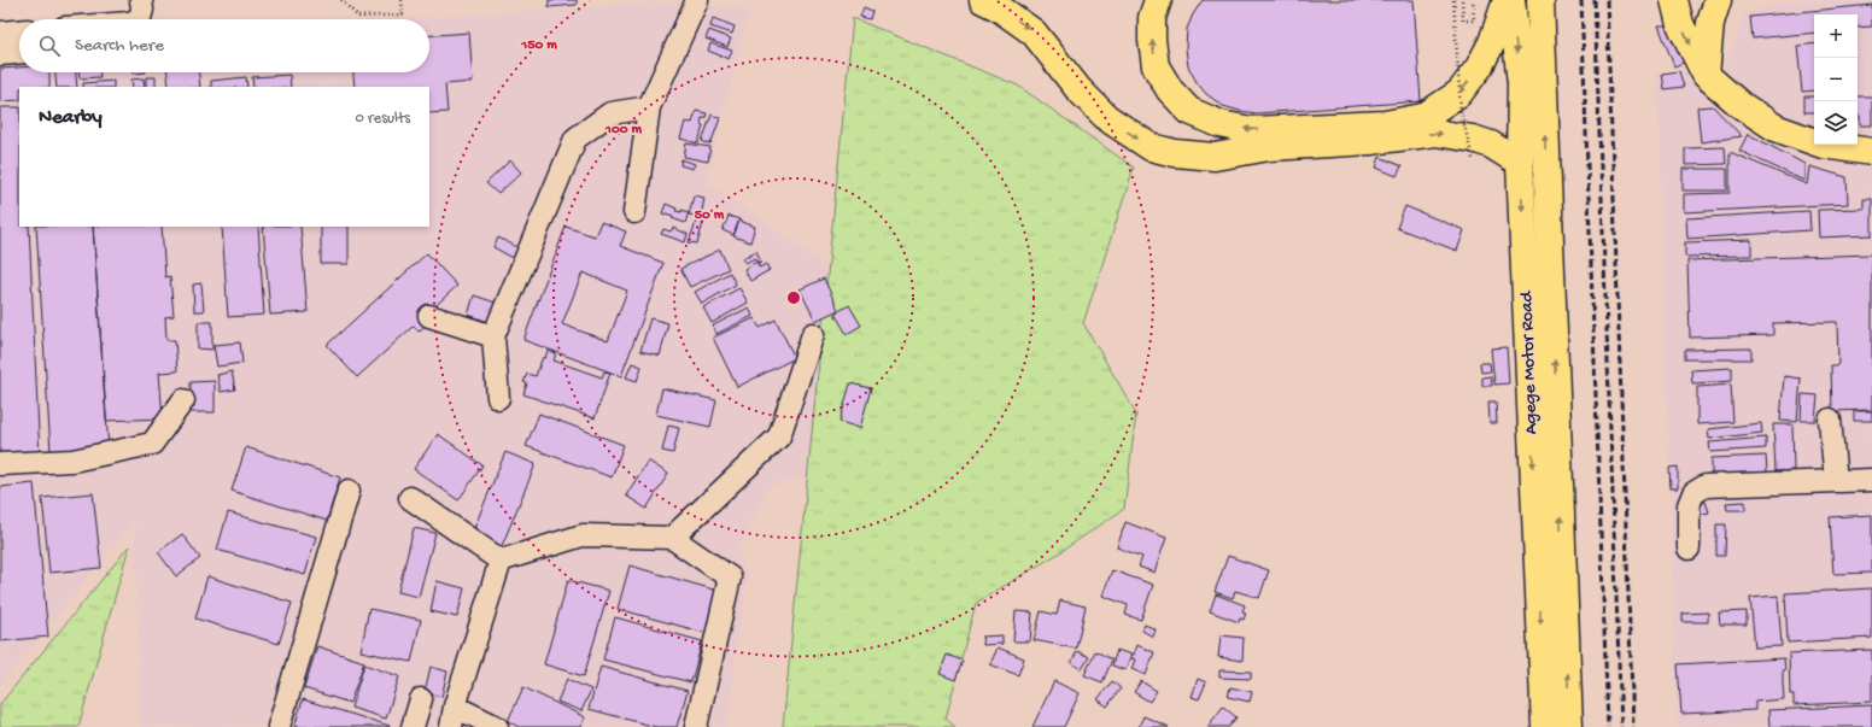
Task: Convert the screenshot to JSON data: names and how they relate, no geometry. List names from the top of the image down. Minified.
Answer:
{"streets":{"main road":["Agege Motor Road"]},"page":{"map_buttons":["+","−"],"search":"Search here","heading":["Nearby","0 results"]},"rings":["150 m","100 m","50 m"]}
